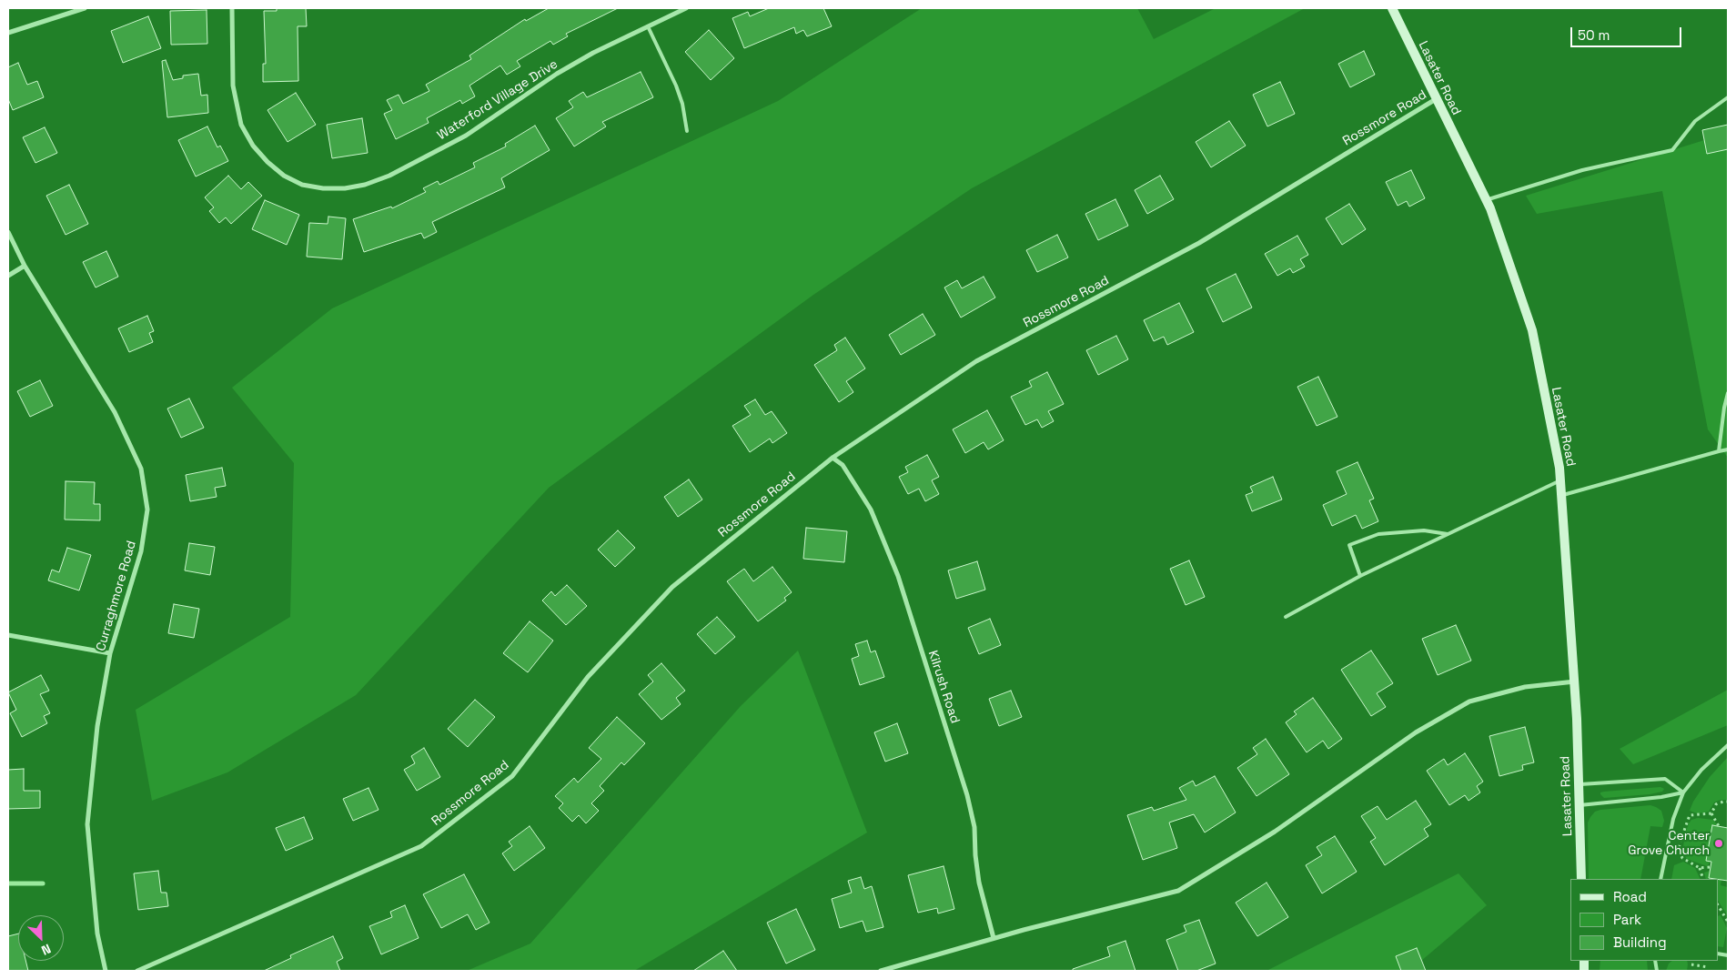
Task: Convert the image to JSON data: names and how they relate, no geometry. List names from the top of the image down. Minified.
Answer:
{"streets":{"street":["Lasater Road","Waterford Village Drive","Rossmore Road","Curraghmore Road","Kilrush Road"]},"crossings":[["Lasater Road","Rossmore Road"],["Rossmore Road","Kilrush Road"]],"places":["Center Grove Church"],"legend":["Road","Park","Building"],"scale_bar":"50 m","north":"bottom right"}
